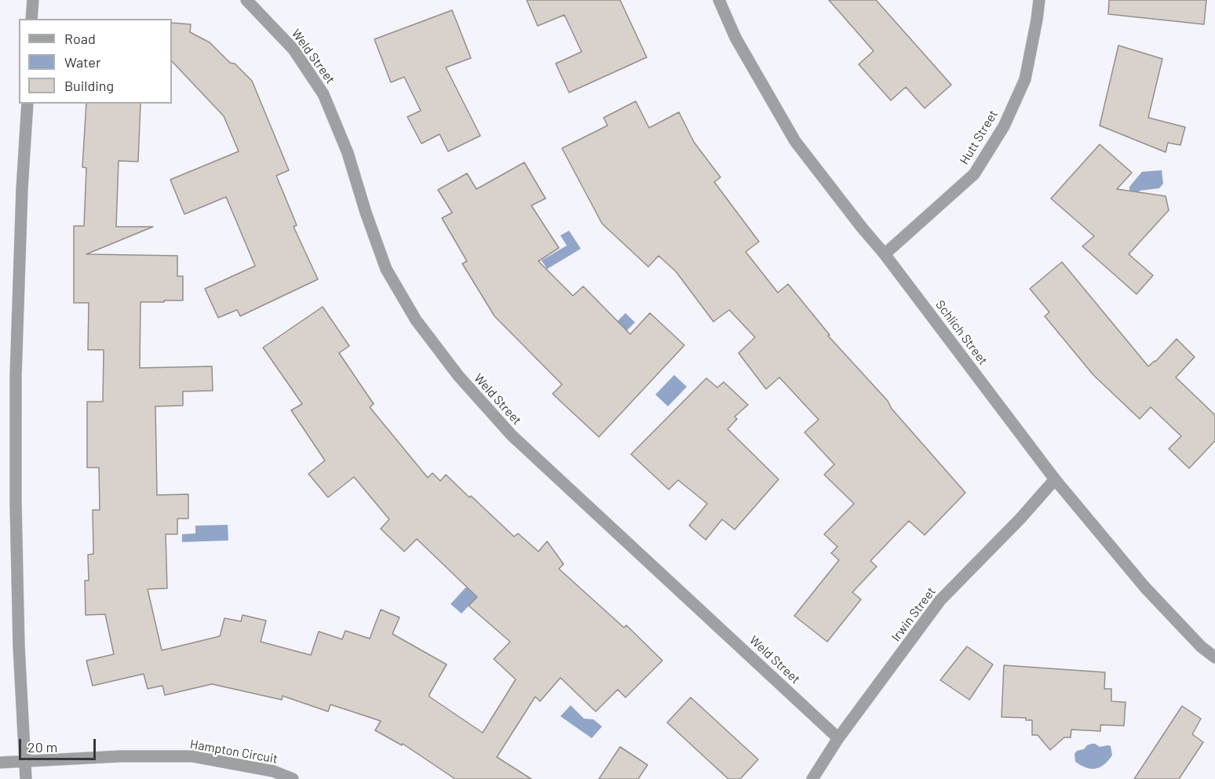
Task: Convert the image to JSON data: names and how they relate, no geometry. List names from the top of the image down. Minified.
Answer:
{"streets":{"street":["Weld Street","Hutt Street","Schlich Street","Irwin Street","Hampton Circuit"]},"crossings":[["Weld Street","Irwin Street"],["Hutt Street","Schlich Street"],["Schlich Street","Irwin Street"]],"legend":["Road","Water","Building"],"scale_bar":"20 m"}
